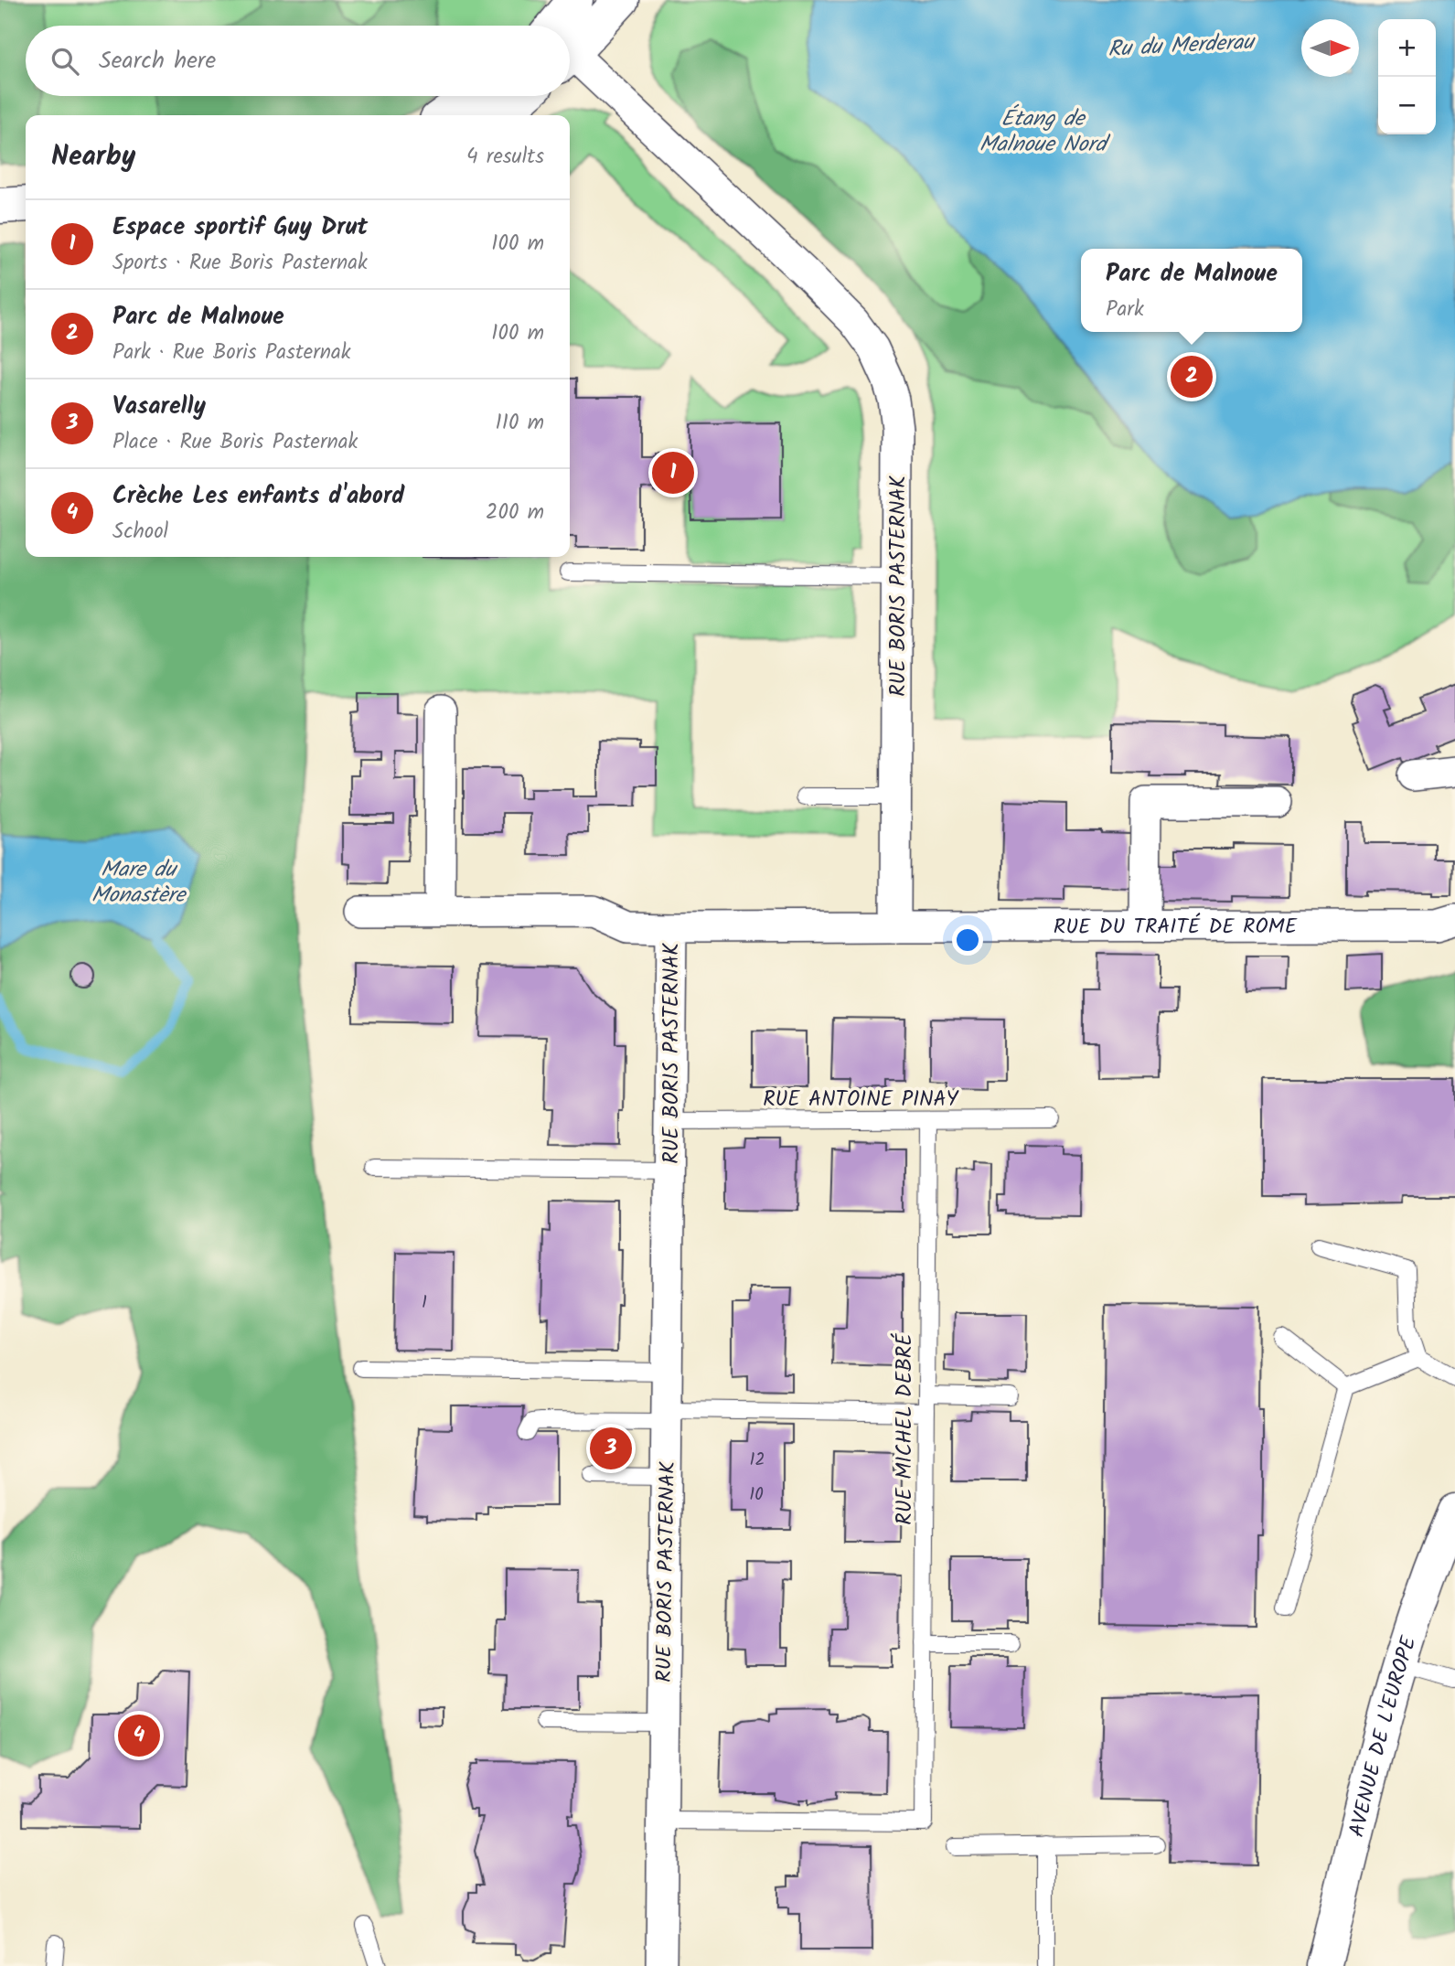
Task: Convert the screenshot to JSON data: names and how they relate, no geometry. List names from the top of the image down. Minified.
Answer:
{"streets":{"main road":["AVENUE DE L'EUROPE"],"street":["RUE BORIS PASTERNAK","RUE DU TRAITÉ DE ROME"],"lane":["RUE ANTOINE PINAY","RUE MICHEL DEBRÉ"]},"crossings":[["RUE BORIS PASTERNAK","RUE DU TRAITÉ DE ROME"],["RUE BORIS PASTERNAK","RUE ANTOINE PINAY"],["RUE BORIS PASTERNAK","RUE MICHEL DEBRÉ"],["RUE ANTOINE PINAY","RUE MICHEL DEBRÉ"]],"water":["Ru du Merderau","Étang de Malnoue Nord","Mare du Monastère"],"house_numbers":["1","12","10"],"north":"right","page":{"map_buttons":["+","−"],"search":"Search here","heading":["Nearby","4 results"],"list":[{"mark":"1","name":"Espace sportif Guy Drut","note":"Sports · Rue Boris Pasternak","value":"100 m"},{"mark":"2","name":"Parc de Malnoue","note":"Park · Rue Boris Pasternak","value":"100 m"},{"mark":"3","name":"Vasarelly","note":"Place · Rue Boris Pasternak","value":"110 m"},{"mark":"4","name":"Crèche Les enfants d'abord","note":"School","value":"200 m"}],"popup":["Parc de Malnoue","Park"],"pins":["2","1","3","4"]}}
